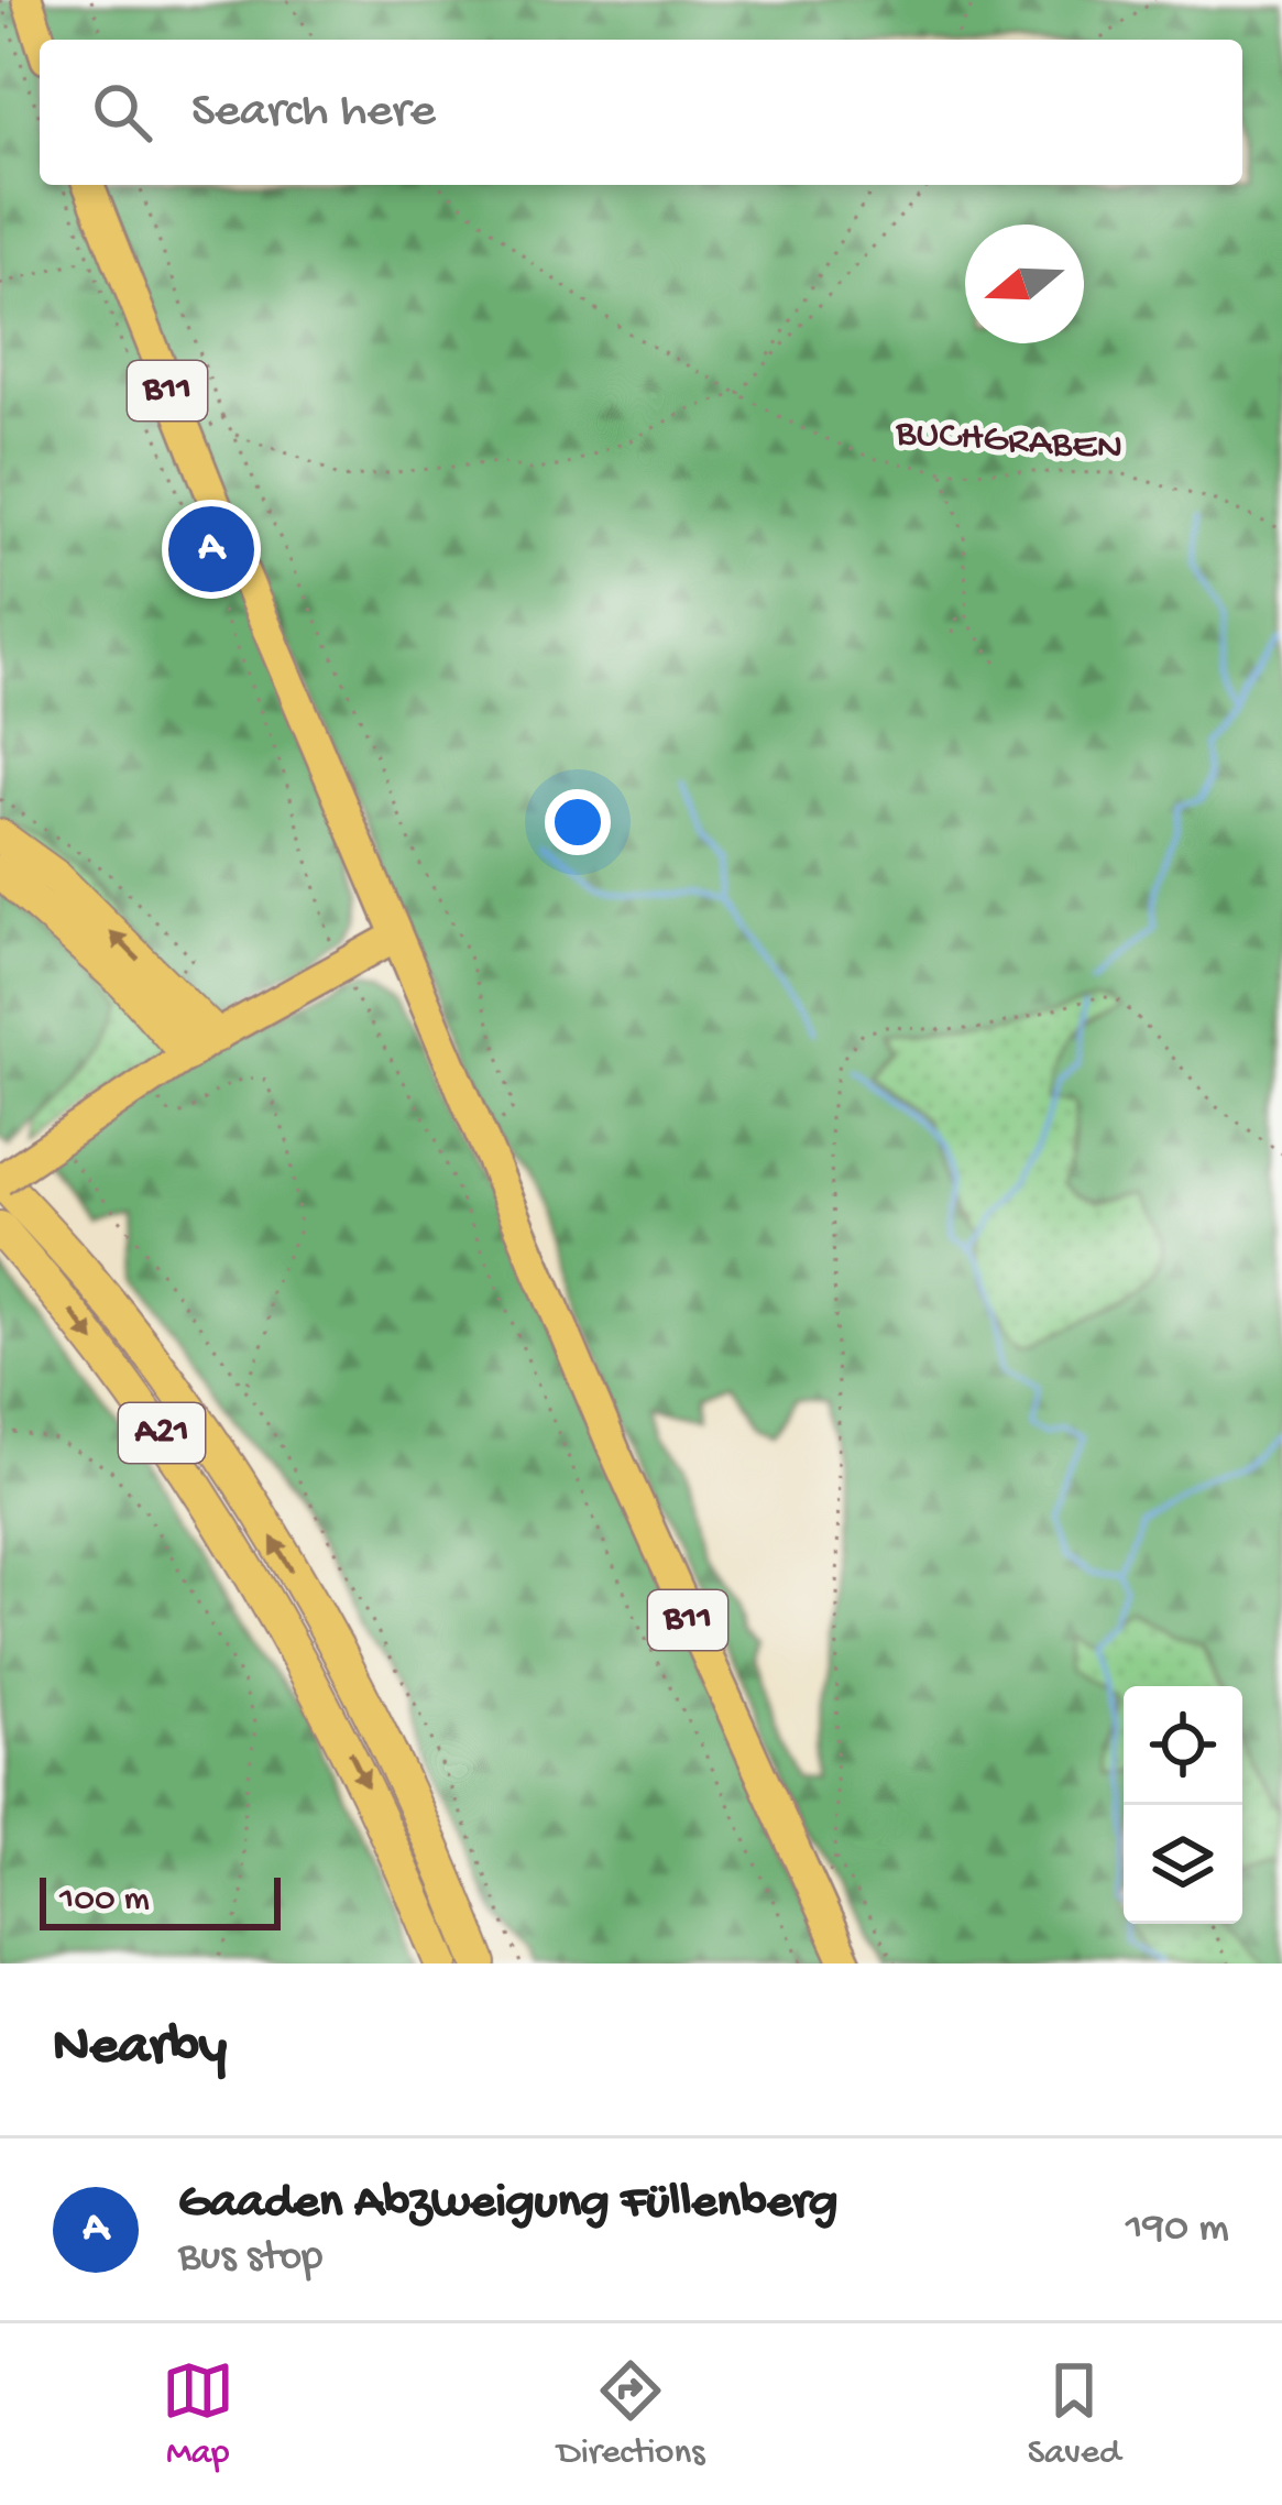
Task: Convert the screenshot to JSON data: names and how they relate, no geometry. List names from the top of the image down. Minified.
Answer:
{"streets":{"highway":["A21"],"main road":["B11"],"path":["BUCHGRABEN"]},"scale_bar":"100 m","north":"left","page":{"search":"Search here","pins":"A","scale":"100 m","heading":"Nearby","list":[{"mark":"A","name":"Gaaden Abzweigung Füllenberg","note":"Bus stop","value":"190 m"}],"nav":["Map","Directions","Saved"]}}
